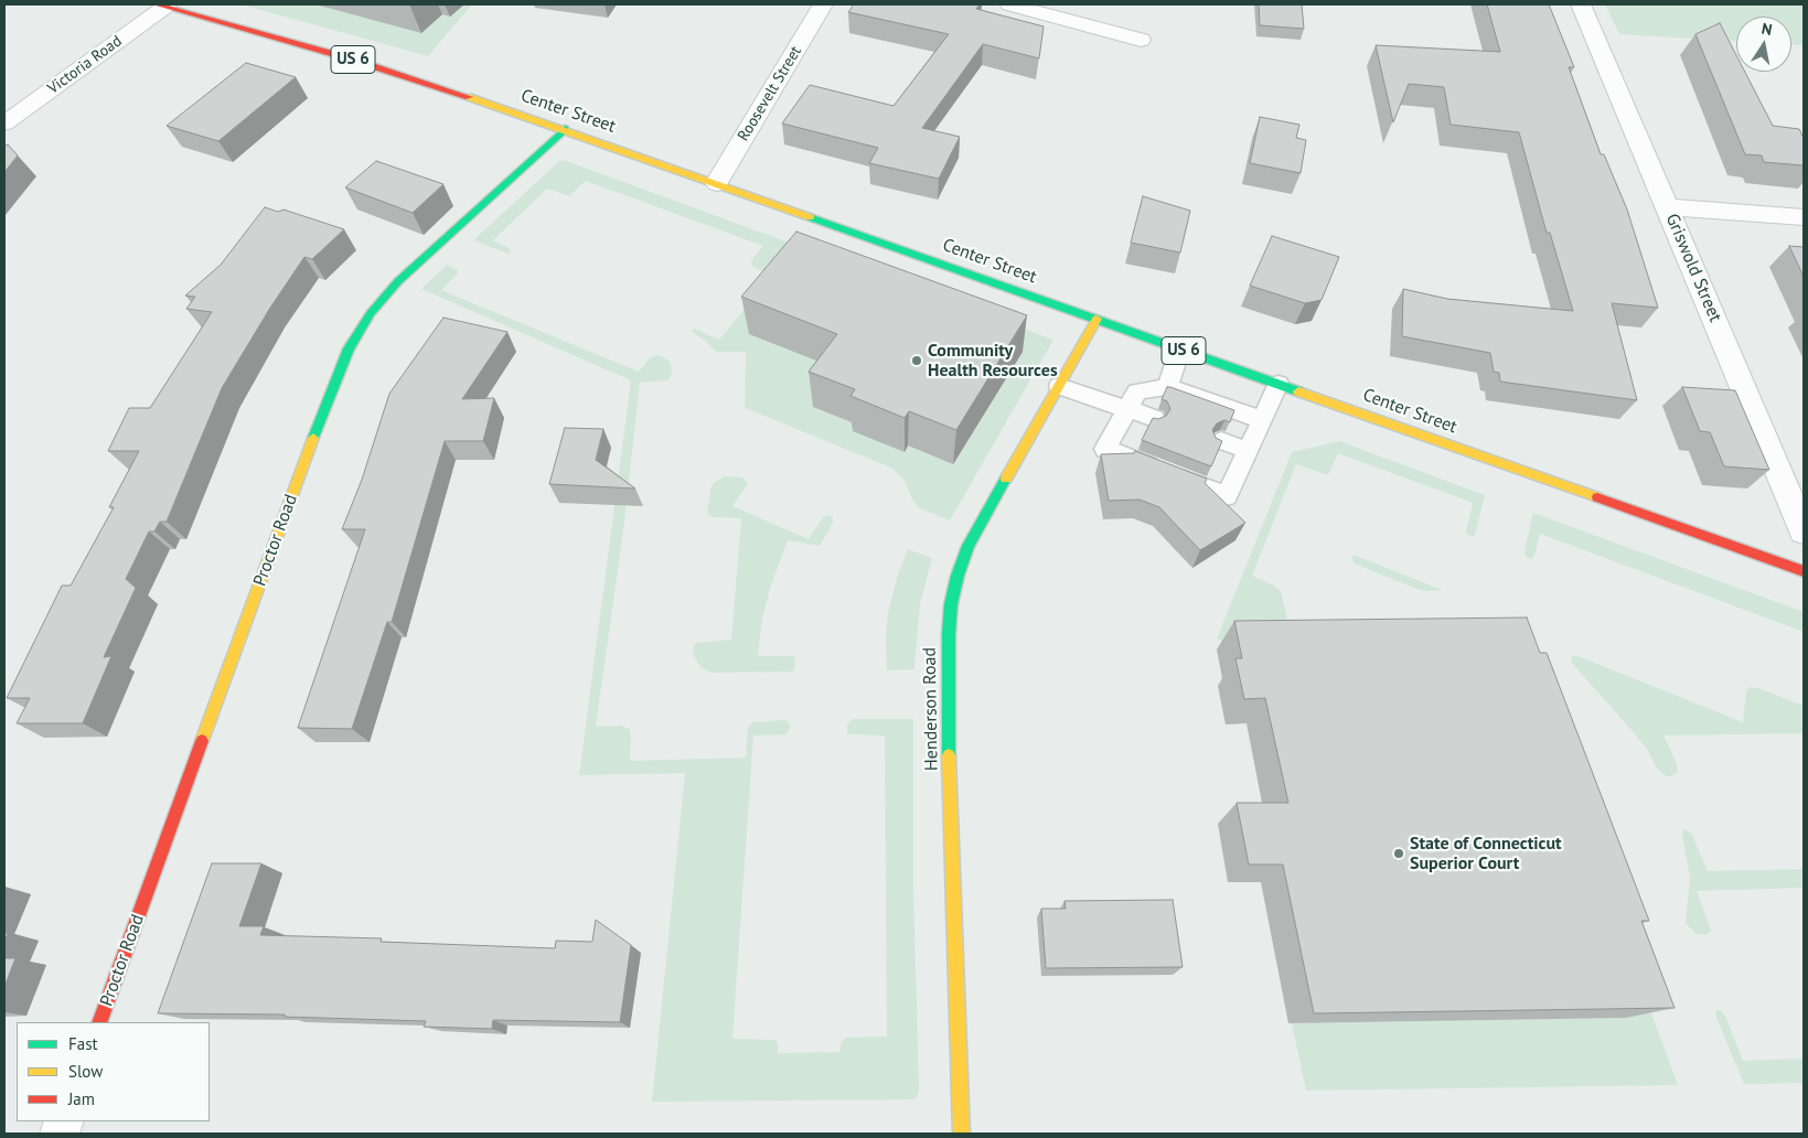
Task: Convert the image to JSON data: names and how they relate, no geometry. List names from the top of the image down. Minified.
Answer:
{"streets":{"main road":["US 6","Center Street","Proctor Road","Henderson Road"],"street":["Victoria Road","Roosevelt Street","Griswold Street"]},"crossings":[["Victoria Road","Center Street"],["Roosevelt Street","Center Street"],["Center Street","Proctor Road"],["Center Street","Henderson Road"]],"places":["Community Health Resources","State of Connecticut Superior Court"],"legend":["Fast","Slow","Jam"],"north":"top"}
